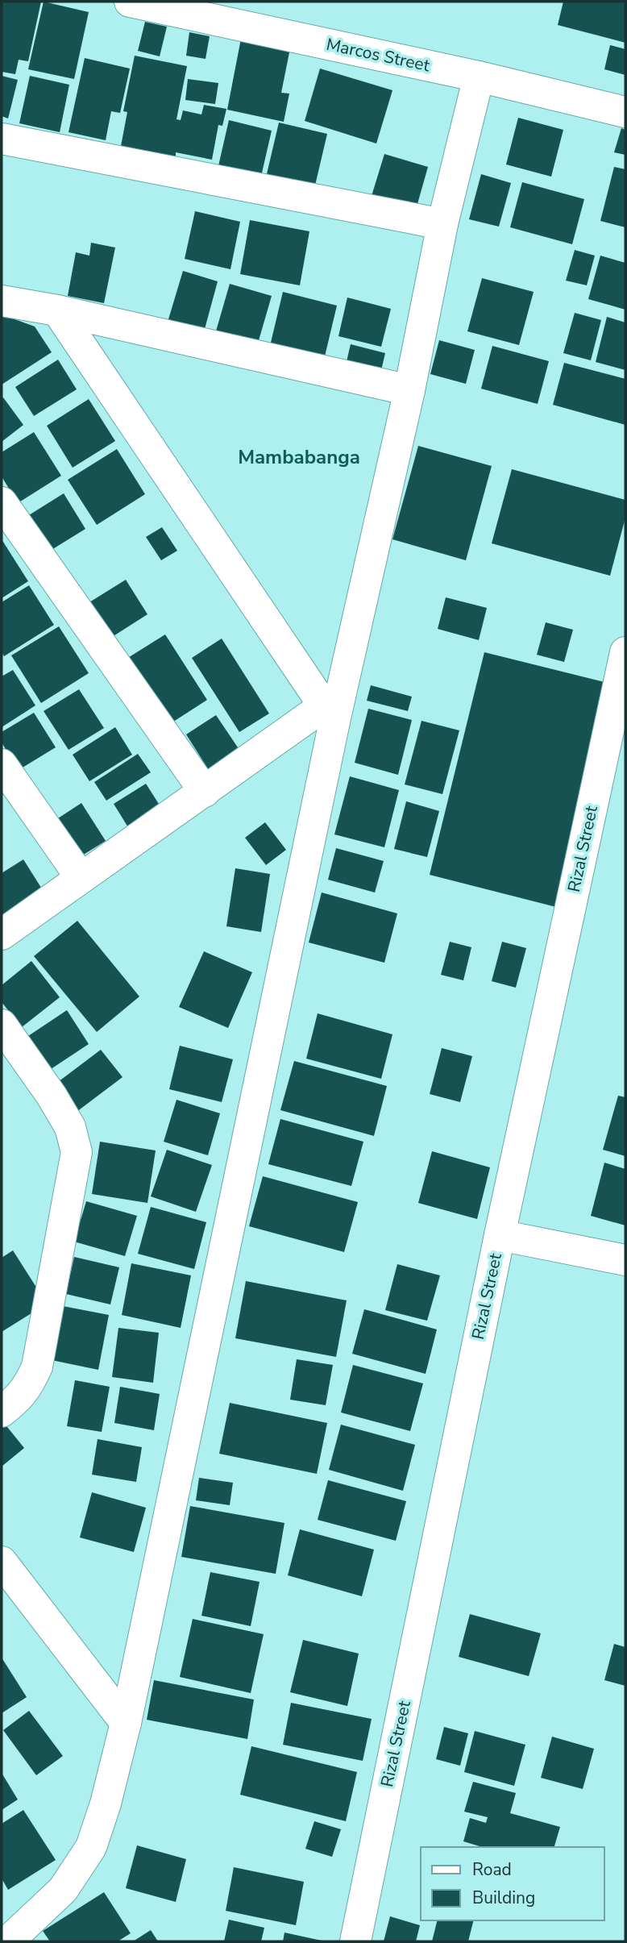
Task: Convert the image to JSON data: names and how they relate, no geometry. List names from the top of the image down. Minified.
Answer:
{"streets":{"street":["Marcos Street","Rizal Street"]},"districts":["Mambabanga"],"legend":["Road","Building"]}
